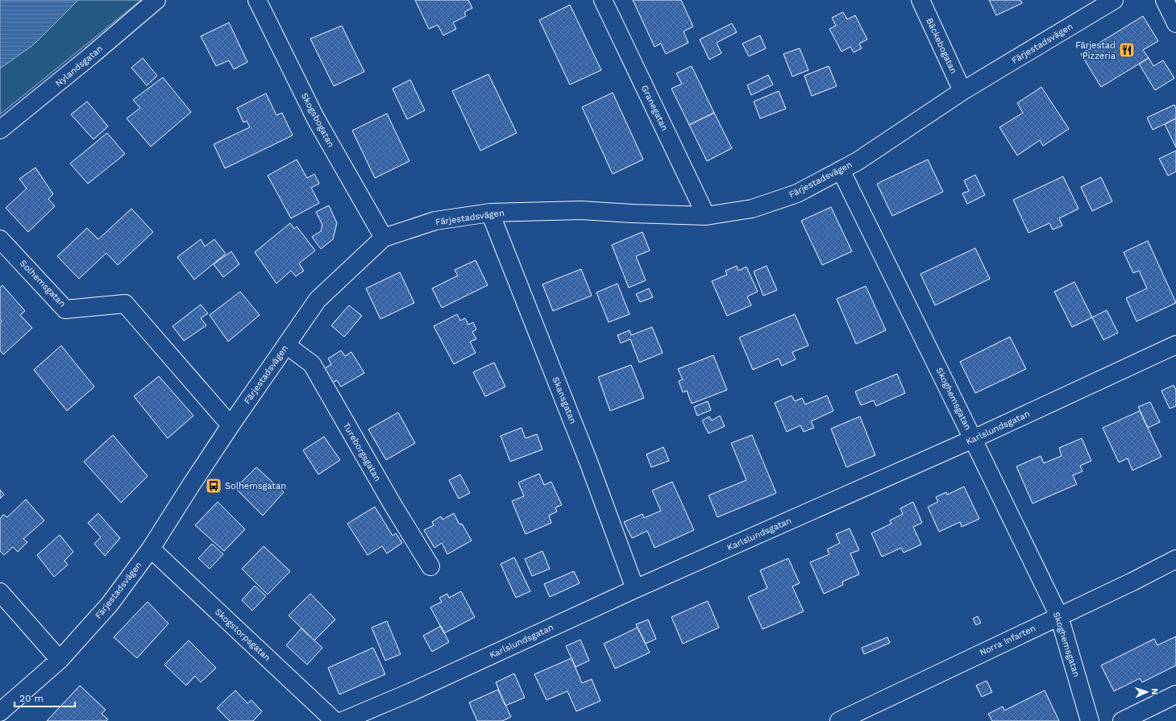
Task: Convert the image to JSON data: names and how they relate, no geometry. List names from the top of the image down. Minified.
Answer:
{"streets":{"street":["Färjestadsvägen","Bäckebogatan","Nylandsgatan","Granegatan","Skogsbogatan","Solhemsgatan","Skoghemsgatan","Skansgatan","Karlslundsgatan","Tureborgsgatan","Skogstorpsgatan","Norra Infarten"]},"crossings":[["Färjestadsvägen","Bäckebogatan"],["Färjestadsvägen","Granegatan"],["Färjestadsvägen","Skogsbogatan"],["Färjestadsvägen","Solhemsgatan"],["Färjestadsvägen","Skoghemsgatan"],["Färjestadsvägen","Skansgatan"],["Färjestadsvägen","Tureborgsgatan"],["Färjestadsvägen","Skogstorpsgatan"],["Skoghemsgatan","Karlslundsgatan"],["Skoghemsgatan","Norra Infarten"],["Skansgatan","Karlslundsgatan"]],"places":{"restaurant":["Färjestad Pizzeria"],"bus stop":["Solhemsgatan"]},"scale_bar":"20 m","north":"right"}
